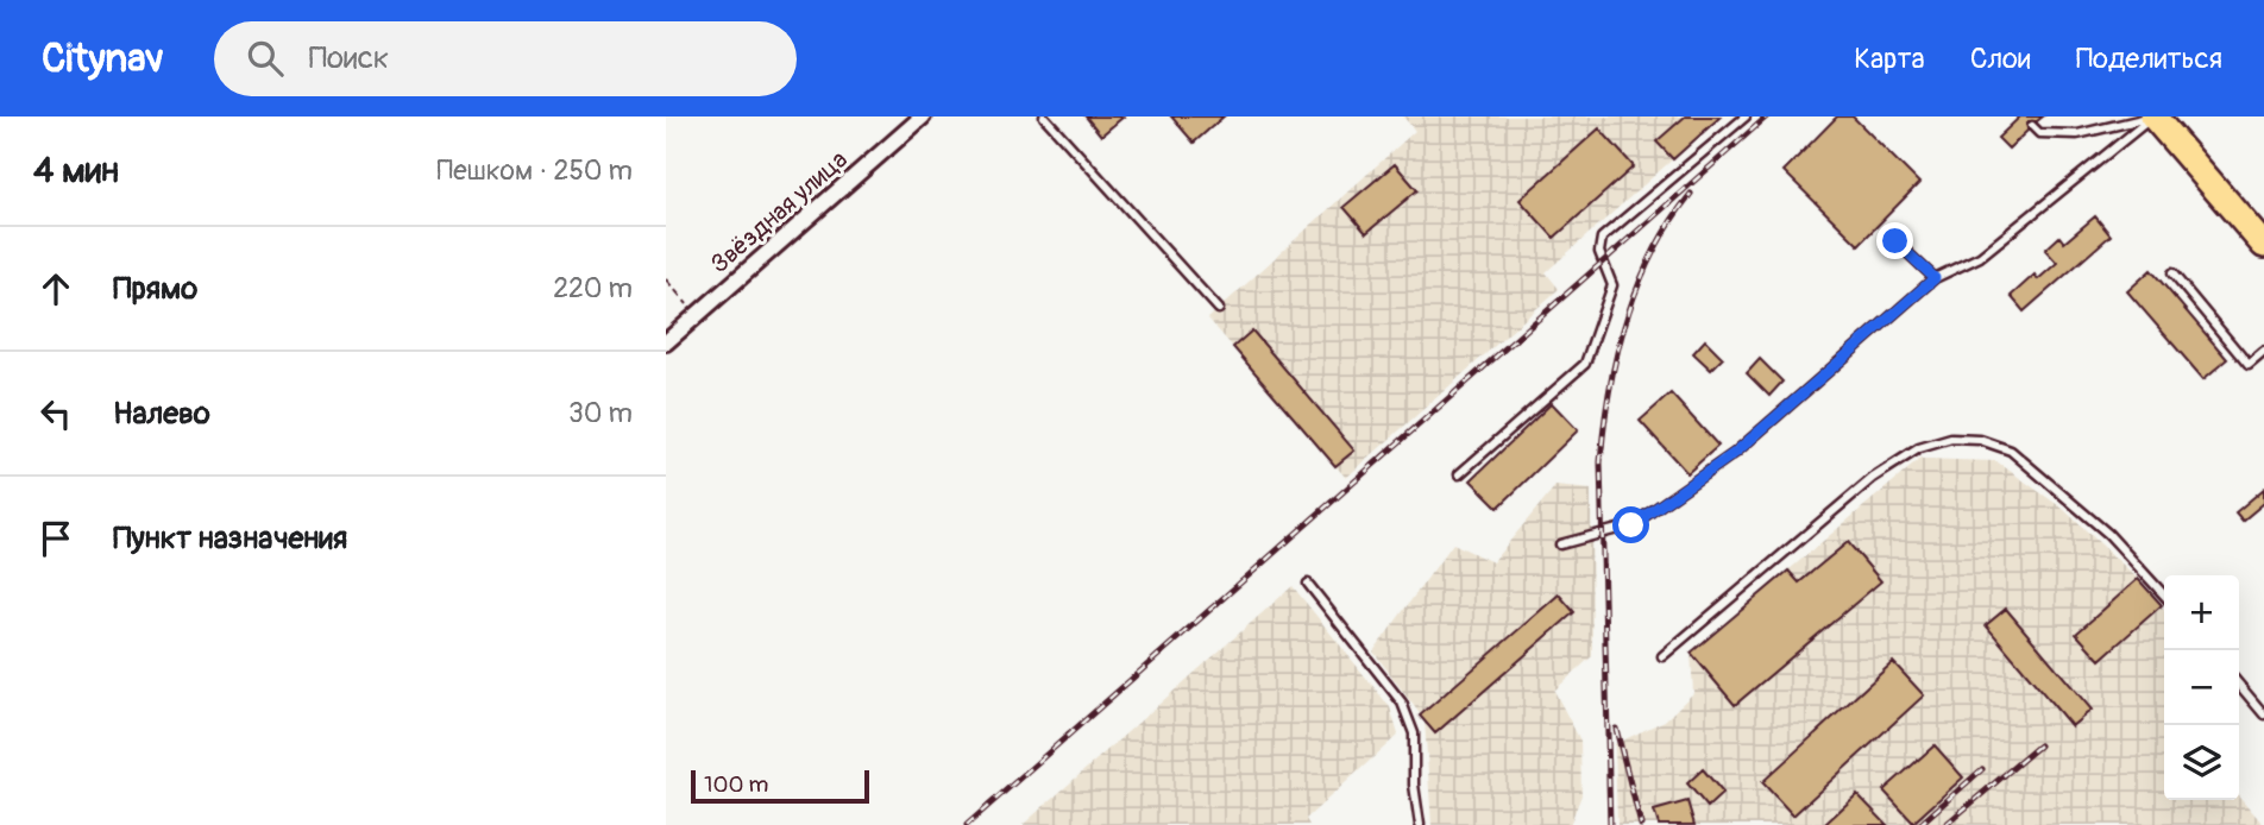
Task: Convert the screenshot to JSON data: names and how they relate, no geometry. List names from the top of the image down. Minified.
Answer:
{"streets":{"street":["Звёздная улица"]},"scale_bar":"100 m","page":{"header":"Citynav","search":"Поиск","nav":["Карта","Слои","Поделиться"],"heading":["4 мин","Пешком · 250 m"],"list":[["Прямо","220 m"],["Налево","30 m"],"Пункт назначения"],"map_buttons":["+","−"],"scale":"100 m"}}
